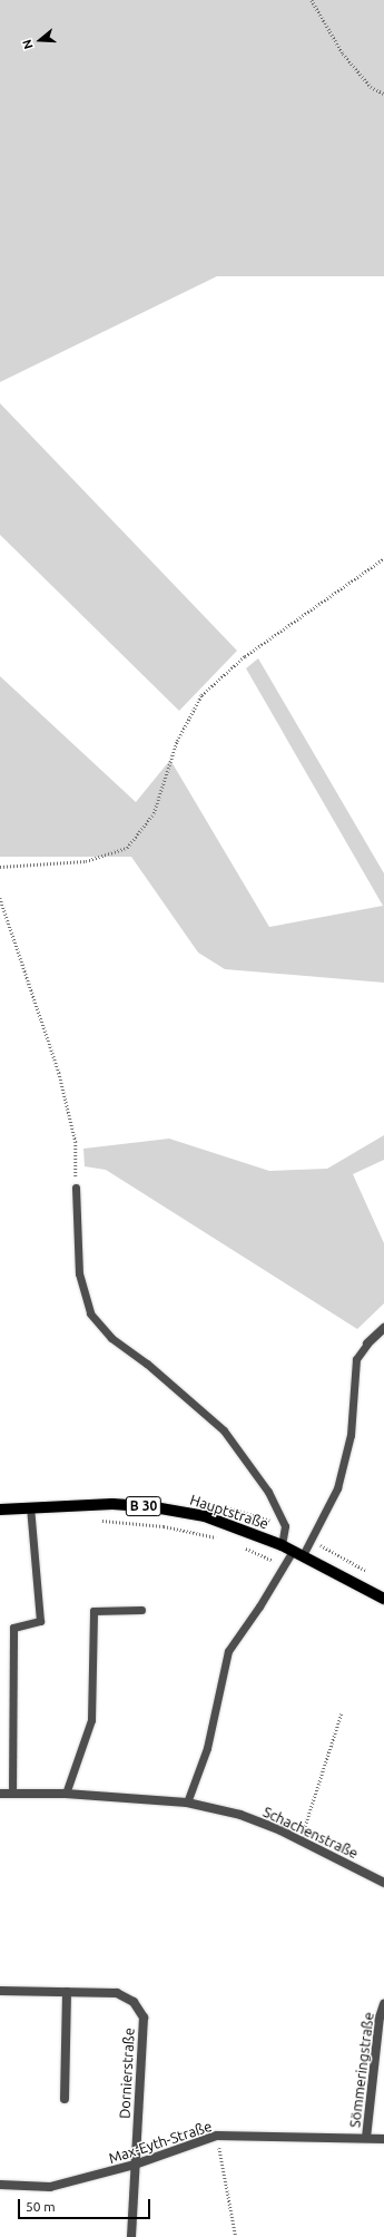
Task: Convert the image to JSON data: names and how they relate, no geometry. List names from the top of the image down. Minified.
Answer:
{"streets":{"main road":["B 30","Hauptstraße"],"street":["Schachenstraße","Sömmeringstraße","Dornierstraße","Max-Eyth-Straße"]},"crossings":[["Sömmeringstraße","Max-Eyth-Straße"],["Dornierstraße","Max-Eyth-Straße"]],"scale_bar":"50 m","north":"left"}
